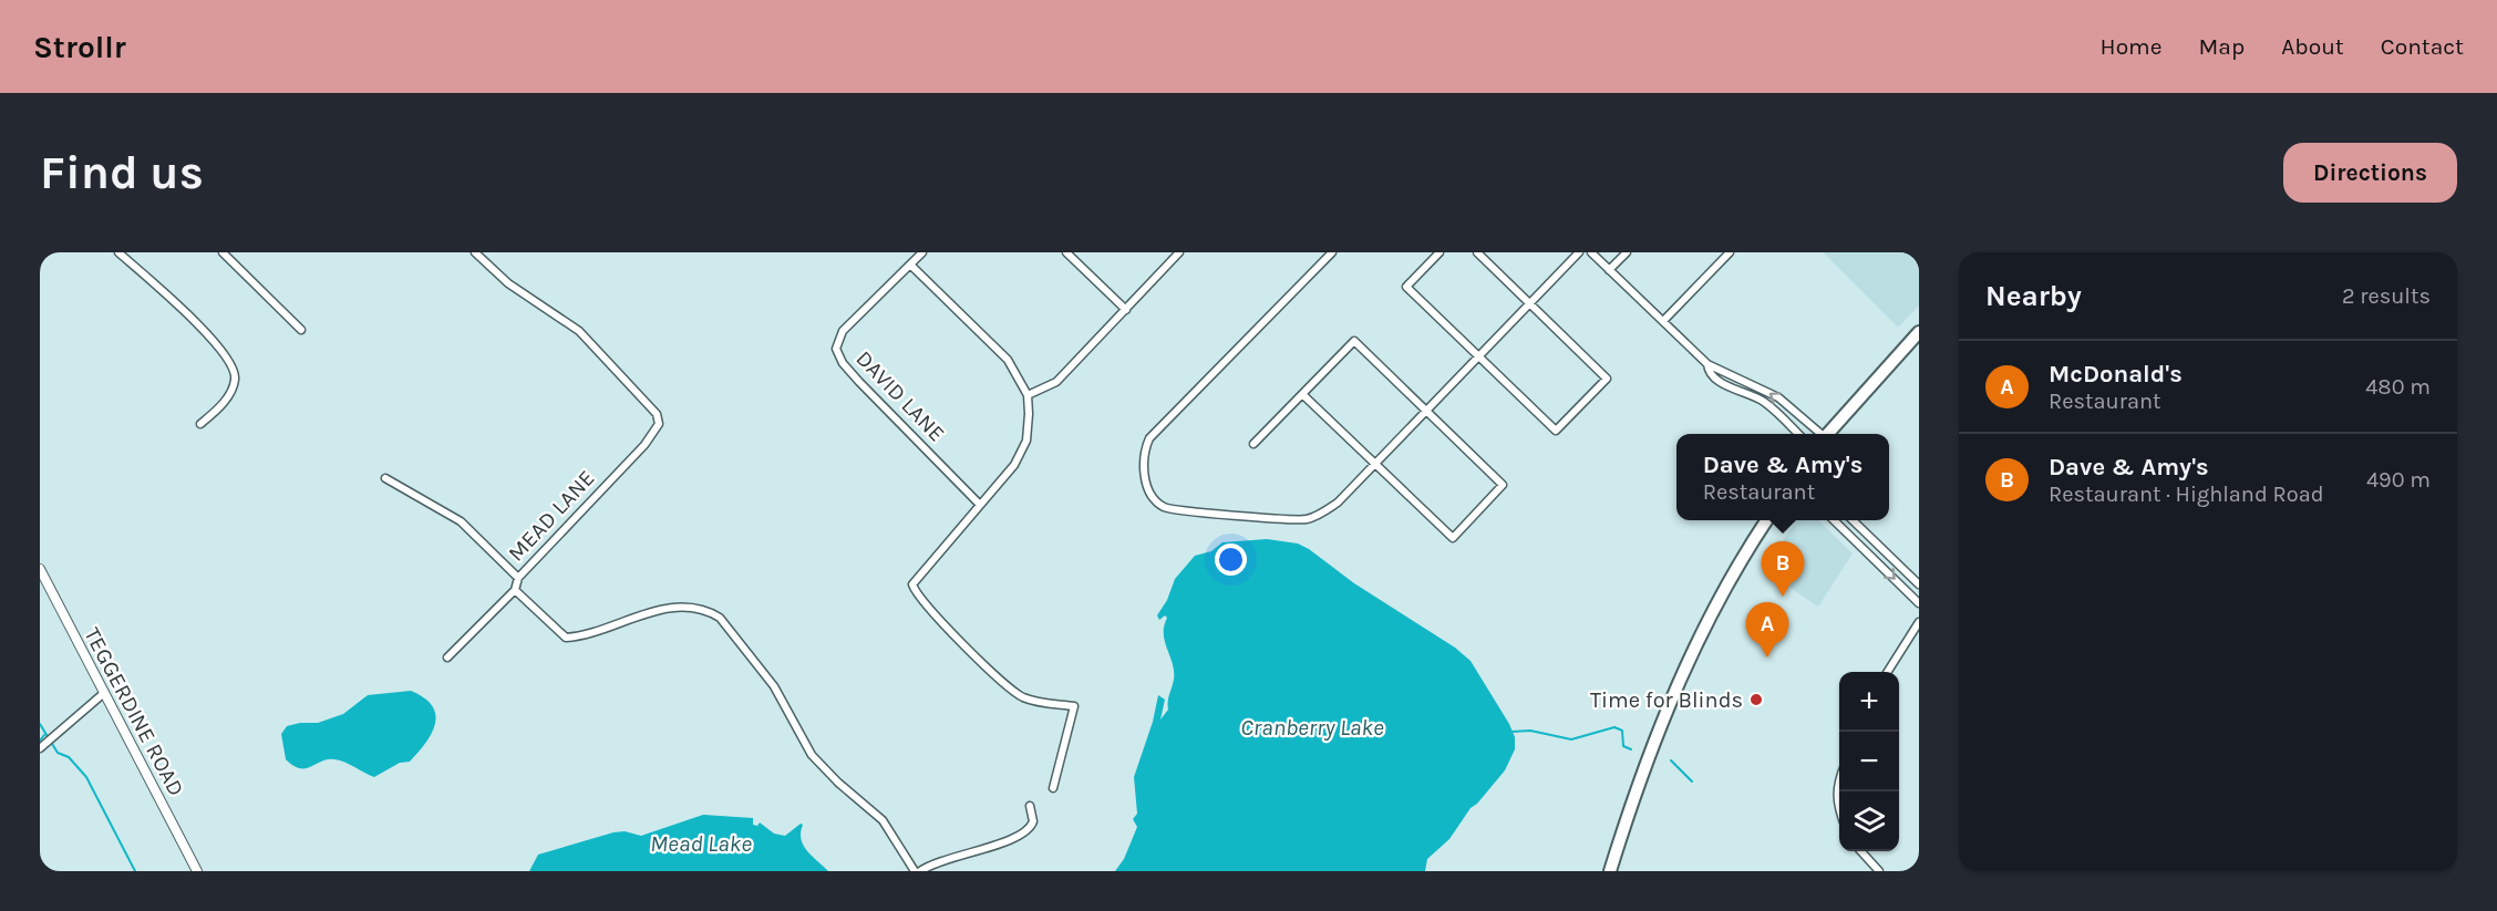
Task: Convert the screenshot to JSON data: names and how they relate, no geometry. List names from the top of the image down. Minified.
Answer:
{"streets":{"street":["DAVID LANE","MEAD LANE","TEGGERDINE ROAD"]},"water":["Cranberry Lake","Mead Lake"],"places":["Time for Blinds"],"page":{"header":"Strollr","nav":["Home","Map","About","Contact"],"buttons":"Directions","title":"Find us","heading":["Nearby","2 results"],"list":[{"mark":"A","name":"McDonald's","note":"Restaurant","value":"480 m"},{"mark":"B","name":"Dave & Amy's","note":"Restaurant · Highland Road","value":"490 m"}],"popup":["Dave & Amy's","Restaurant"],"pins":["B","A"],"map_buttons":["+","−"]}}
